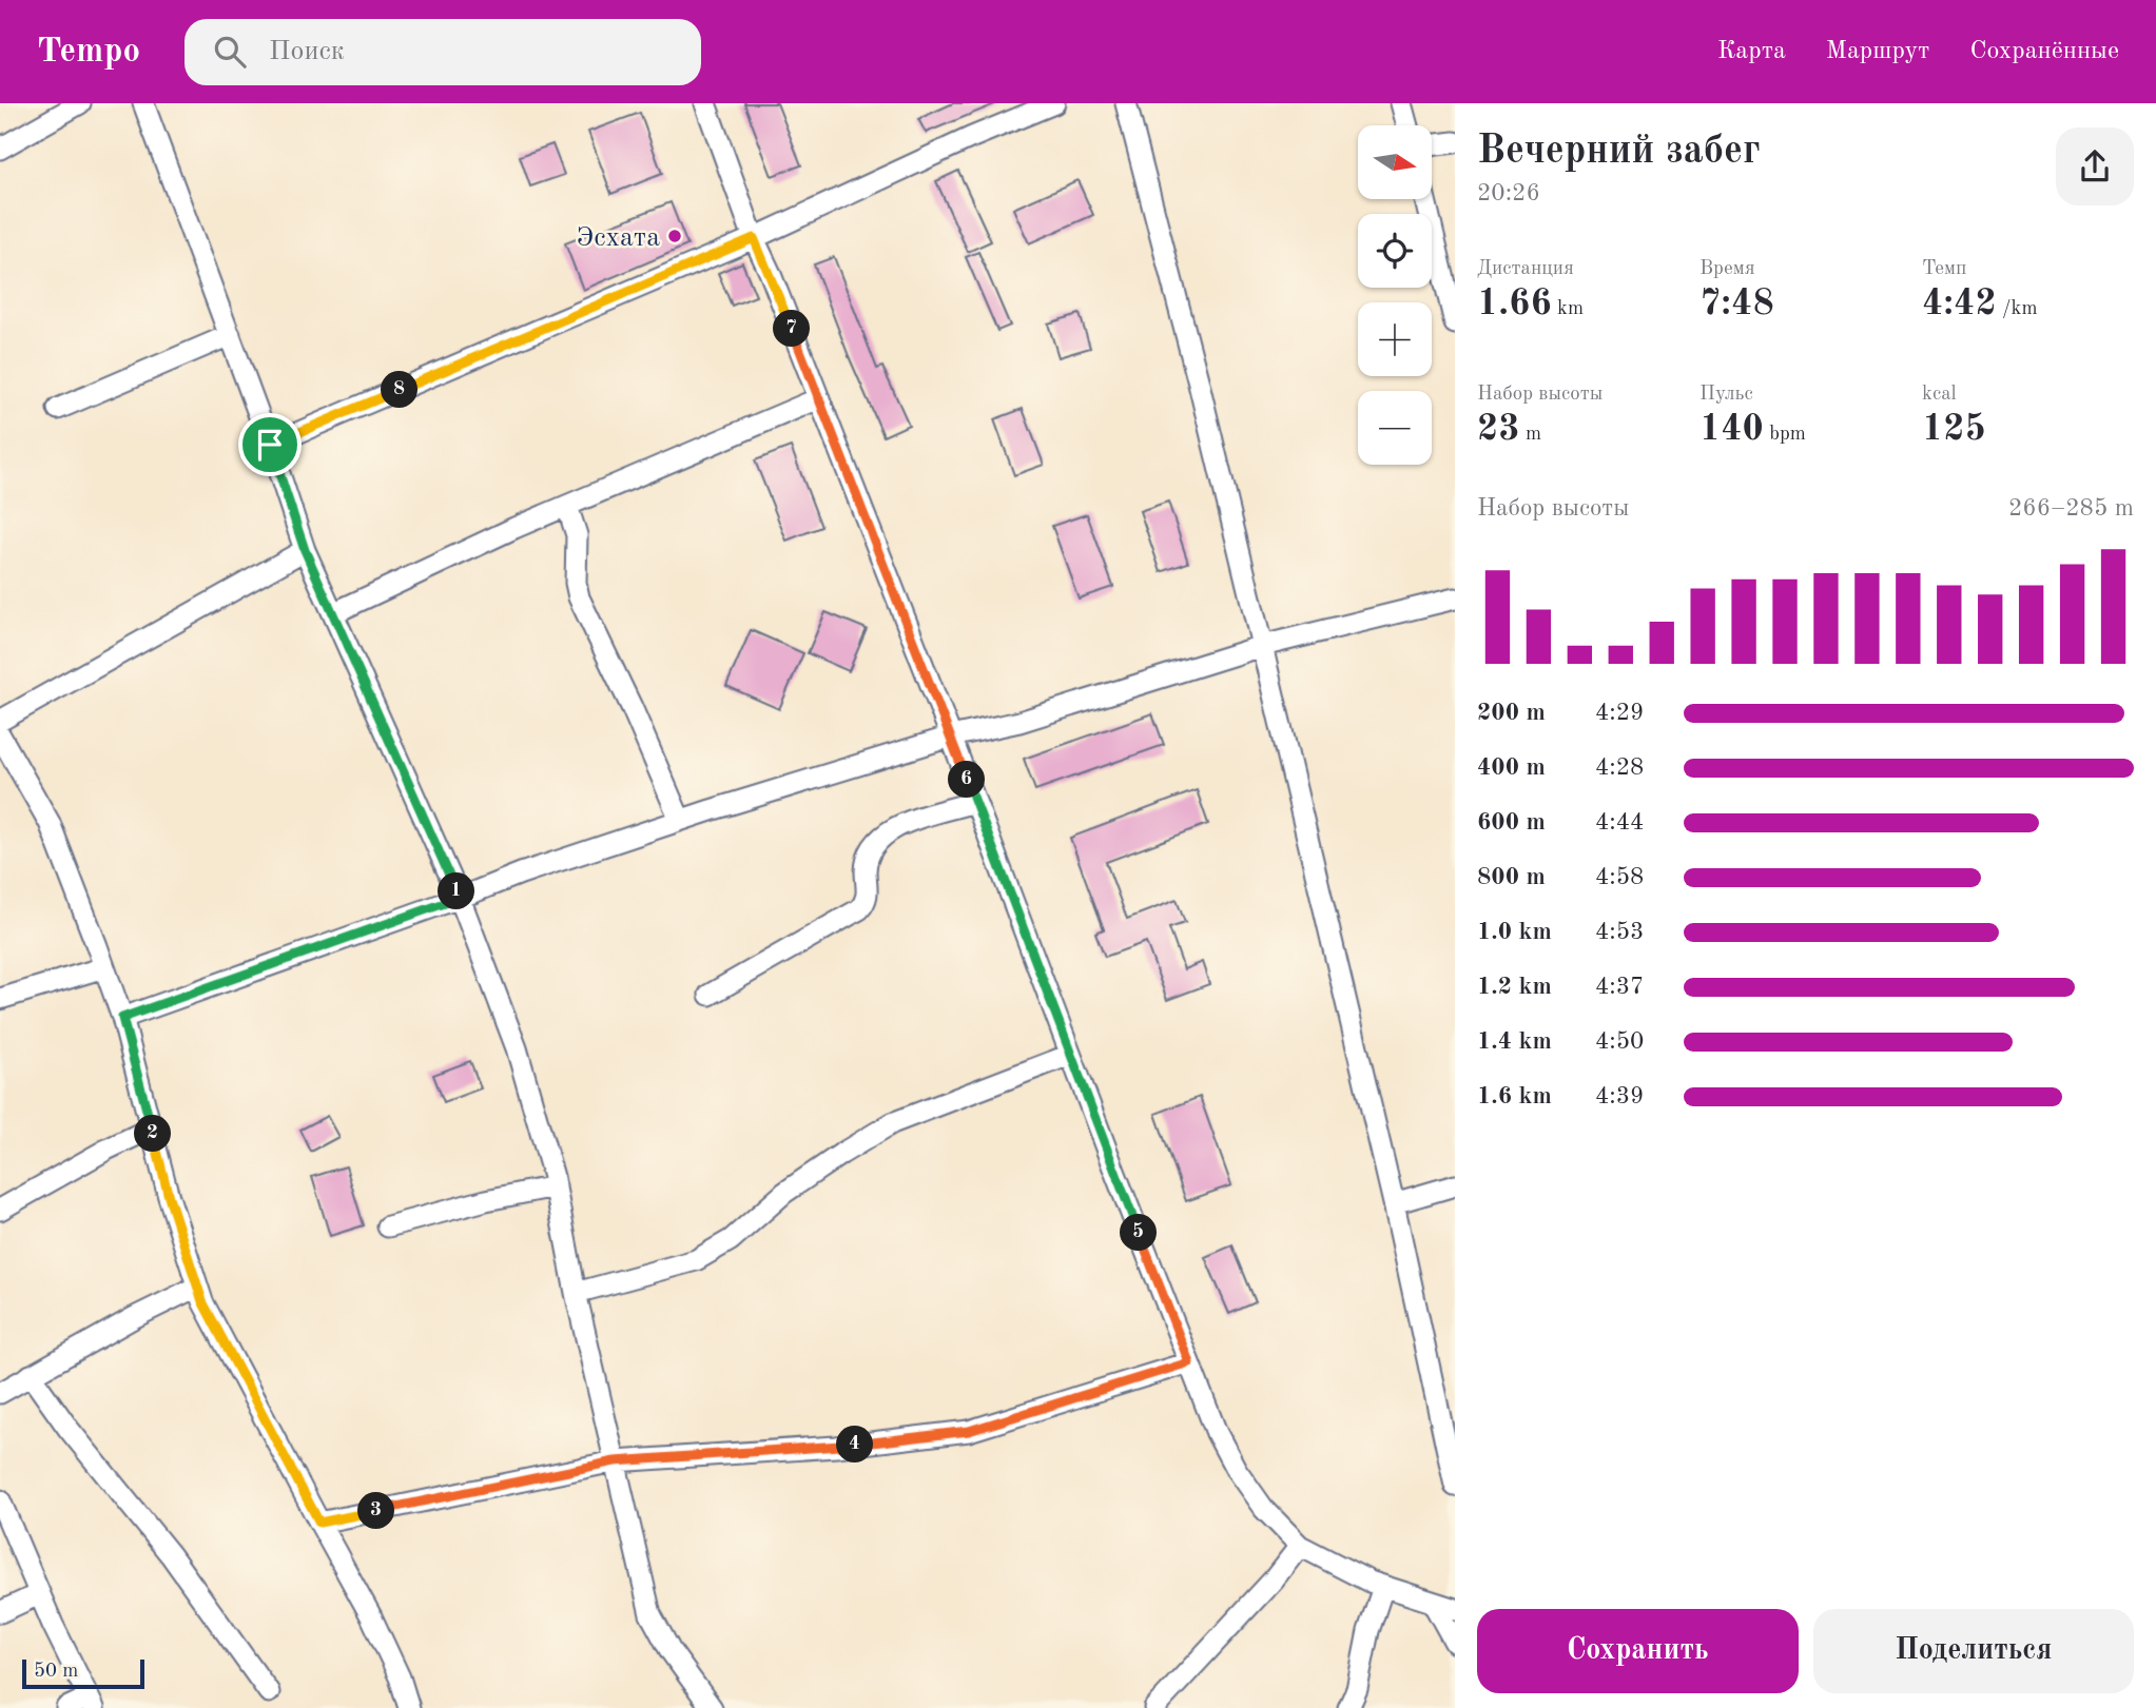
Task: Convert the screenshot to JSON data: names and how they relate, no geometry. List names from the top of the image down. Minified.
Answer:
{"places":["Эсхата"],"scale_bar":"50 m","north":"right","page":{"header":"Tempo","search":"Поиск","nav":["Карта","Маршрут","Сохранённые"],"heading":["Вечерний забег","20:26"],"map_buttons":["+","−"],"stats":[["Дистанция","1.66 km"],["Время","7:48"],["Темп","4:42 /km"],["Набор высоты","23 m"],["Пульс","140 bpm"],["kcal","125"]],"pins":["7","8","6","1","2","5","4","3"],"chart":["Набор высоты","266–285 m"],"list":[{"name":"200 m","note":"4:29"},{"name":"400 m","note":"4:28"},{"name":"600 m","note":"4:44"},{"name":"800 m","note":"4:58"},{"name":"1.0 km","note":"4:53"},{"name":"1.2 km","note":"4:37"},{"name":"1.4 km","note":"4:50"},{"name":"1.6 km","note":"4:39"}],"buttons":["Сохранить","Поделиться"],"scale":"50 m"}}
